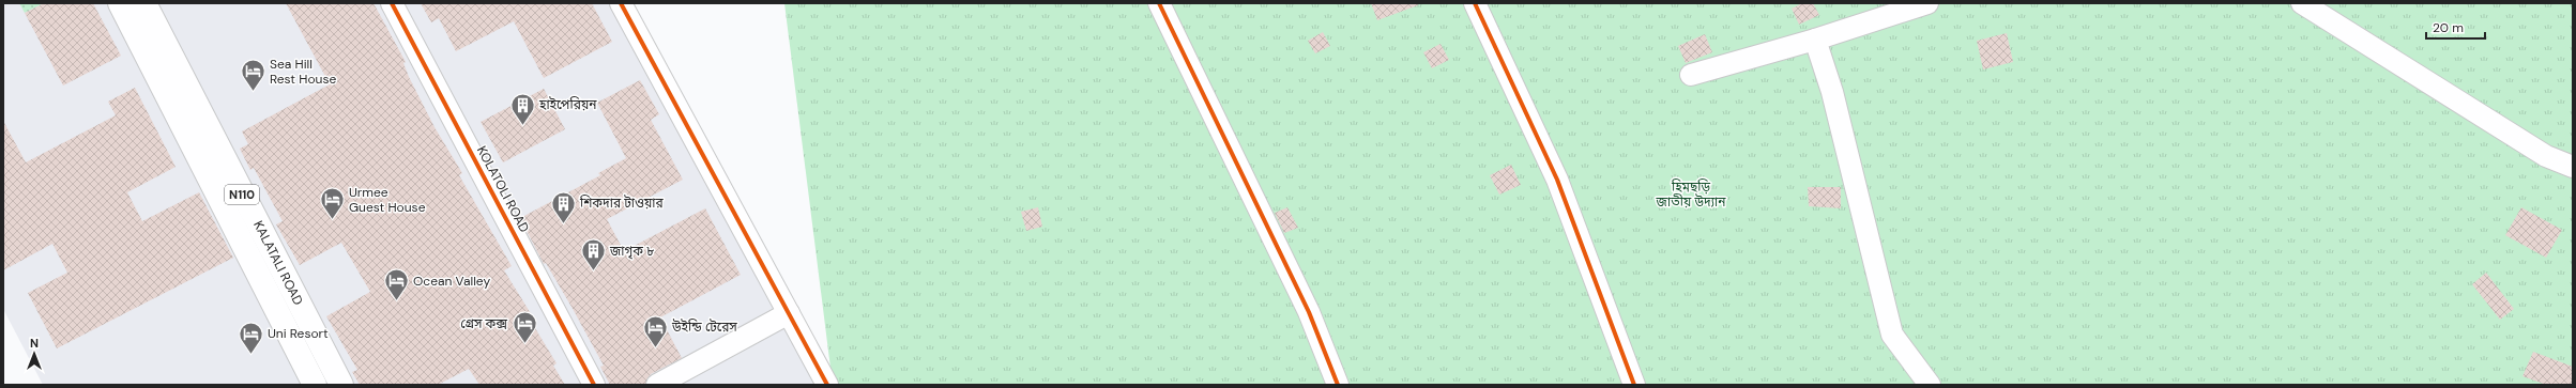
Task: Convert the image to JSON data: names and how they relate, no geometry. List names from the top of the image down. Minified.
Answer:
{"streets":{"highway":["N110","KALATALI ROAD"],"street":["KOLATOLI ROAD"]},"parks":["হিমছড়ি জাতীয় উদ্যান"],"places":{"hotel":["Sea Hill Rest House","Urmee Guest House","Ocean Valley","গ্রেস কক্স","উইন্ডি টেরেস","Uni Resort"],"building":["হাইপেরিয়ন","শিকদার টাওয়ার","জাগৃক ৮"]},"scale_bar":"20 m","north":"top"}
